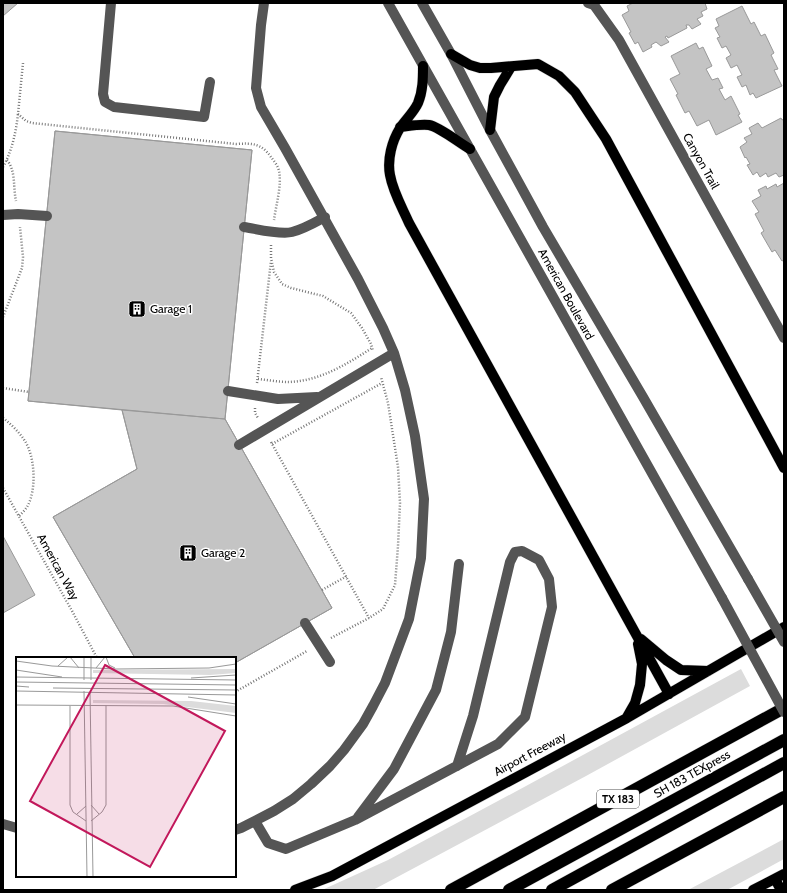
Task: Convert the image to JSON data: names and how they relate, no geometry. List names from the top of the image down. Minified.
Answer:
{"streets":{"highway":["SH 183 TEXpress","TX 183"],"main road":["Airport Freeway"],"street":["Canyon Trail","American Boulevard"],"path":["American Way"]},"places":{"building":["Garage 1","Garage 2"]}}
